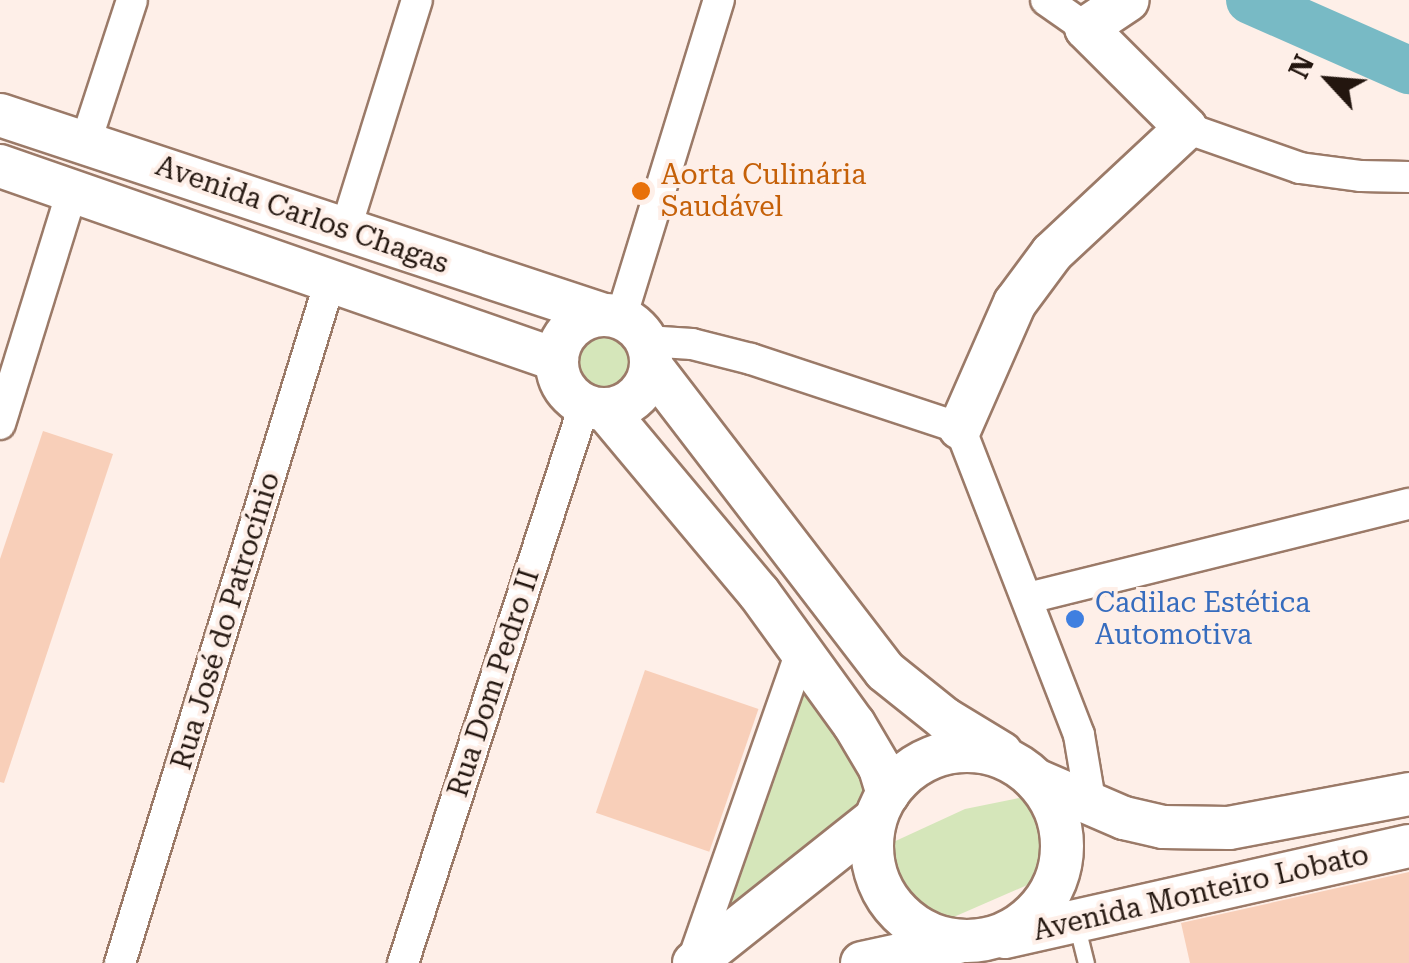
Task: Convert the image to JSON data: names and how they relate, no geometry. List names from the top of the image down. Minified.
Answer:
{"streets":{"main road":["Avenida Carlos Chagas","Avenida Monteiro Lobato"],"street":["Rua José do Patrocínio","Rua Dom Pedro II"]},"crossings":[["Avenida Carlos Chagas","Rua José do Patrocínio"],["Avenida Carlos Chagas","Rua Dom Pedro II"]],"places":["Aorta Culinária Saudável","Cadilac Estética Automotiva"],"north":"top left"}
